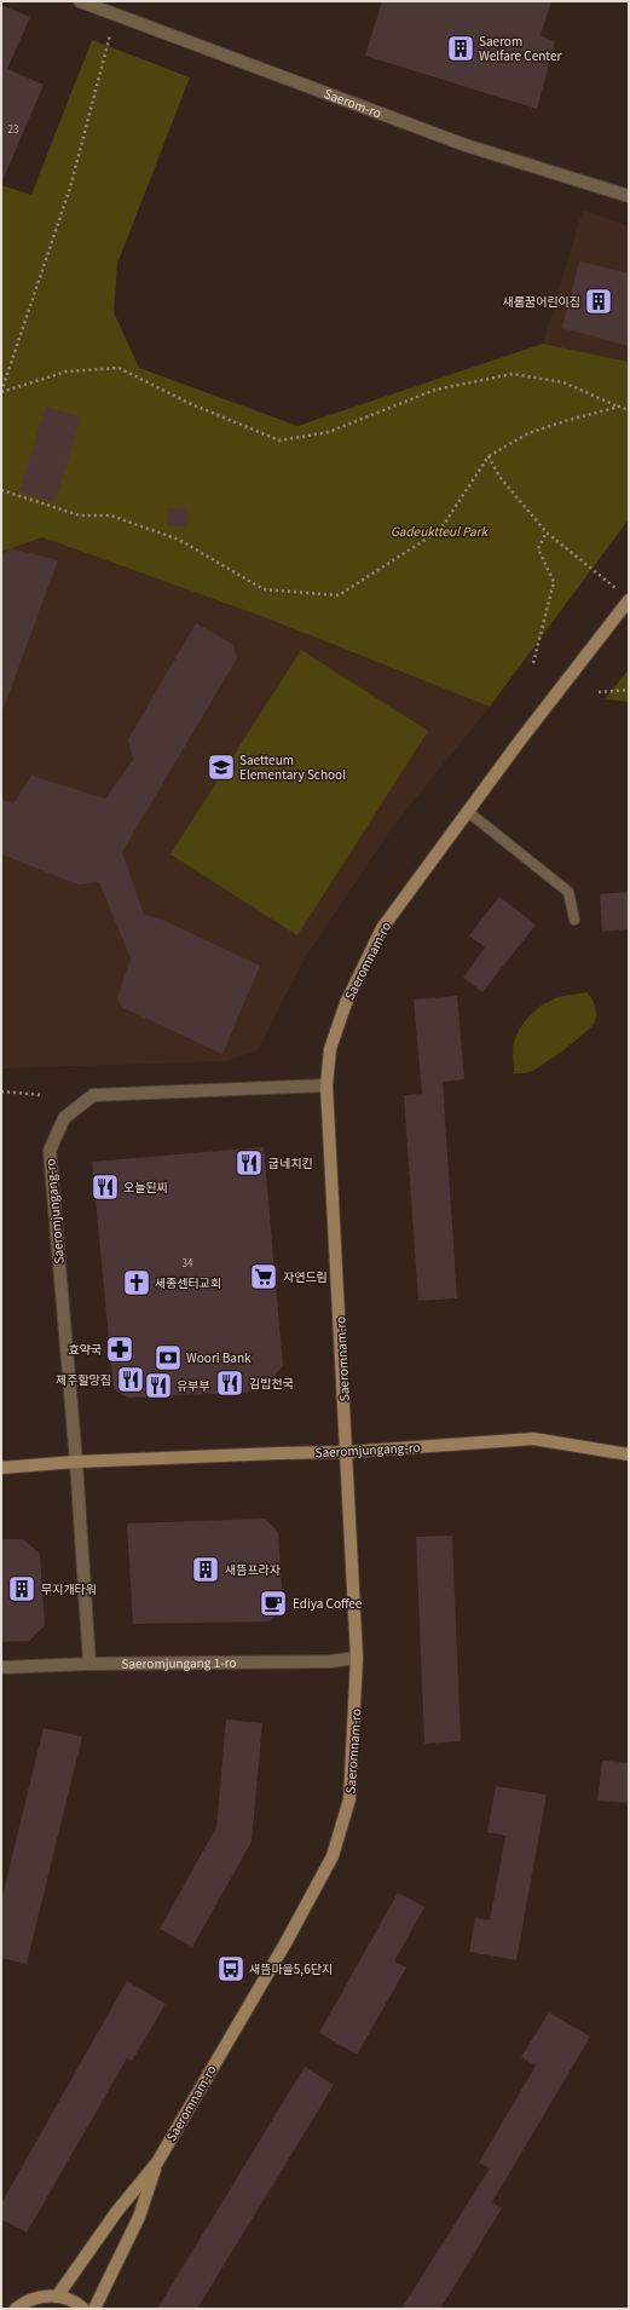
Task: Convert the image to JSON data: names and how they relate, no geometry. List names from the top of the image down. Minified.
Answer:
{"streets":{"street":["Saerom-ro","Saeromnam-ro","Saeromjungang-ro","Saeromjungang 1-ro"]},"crossings":[["Saeromnam-ro","Saeromjungang-ro"],["Saeromnam-ro","Saeromjungang 1-ro"]],"parks":["Gadeuktteul Park"],"places":{"building":["Saerom Welfare Center","새롬꿈어린이집","새뜸프라자","무지개타워"],"school or university":["Saetteum Elementary School"],"restaurant":["굽네치킨","오늘된찌","제주할망집","김밥천국","유부부"],"supermarket":["자연드림"],"church":["세종센터교회"],"pharmacy":["효약국"],"bank":["Woori Bank"],"cafe":["Ediya Coffee"],"bus stop":["새뜸마을5,6단지"]},"house_numbers":["23","34"]}
